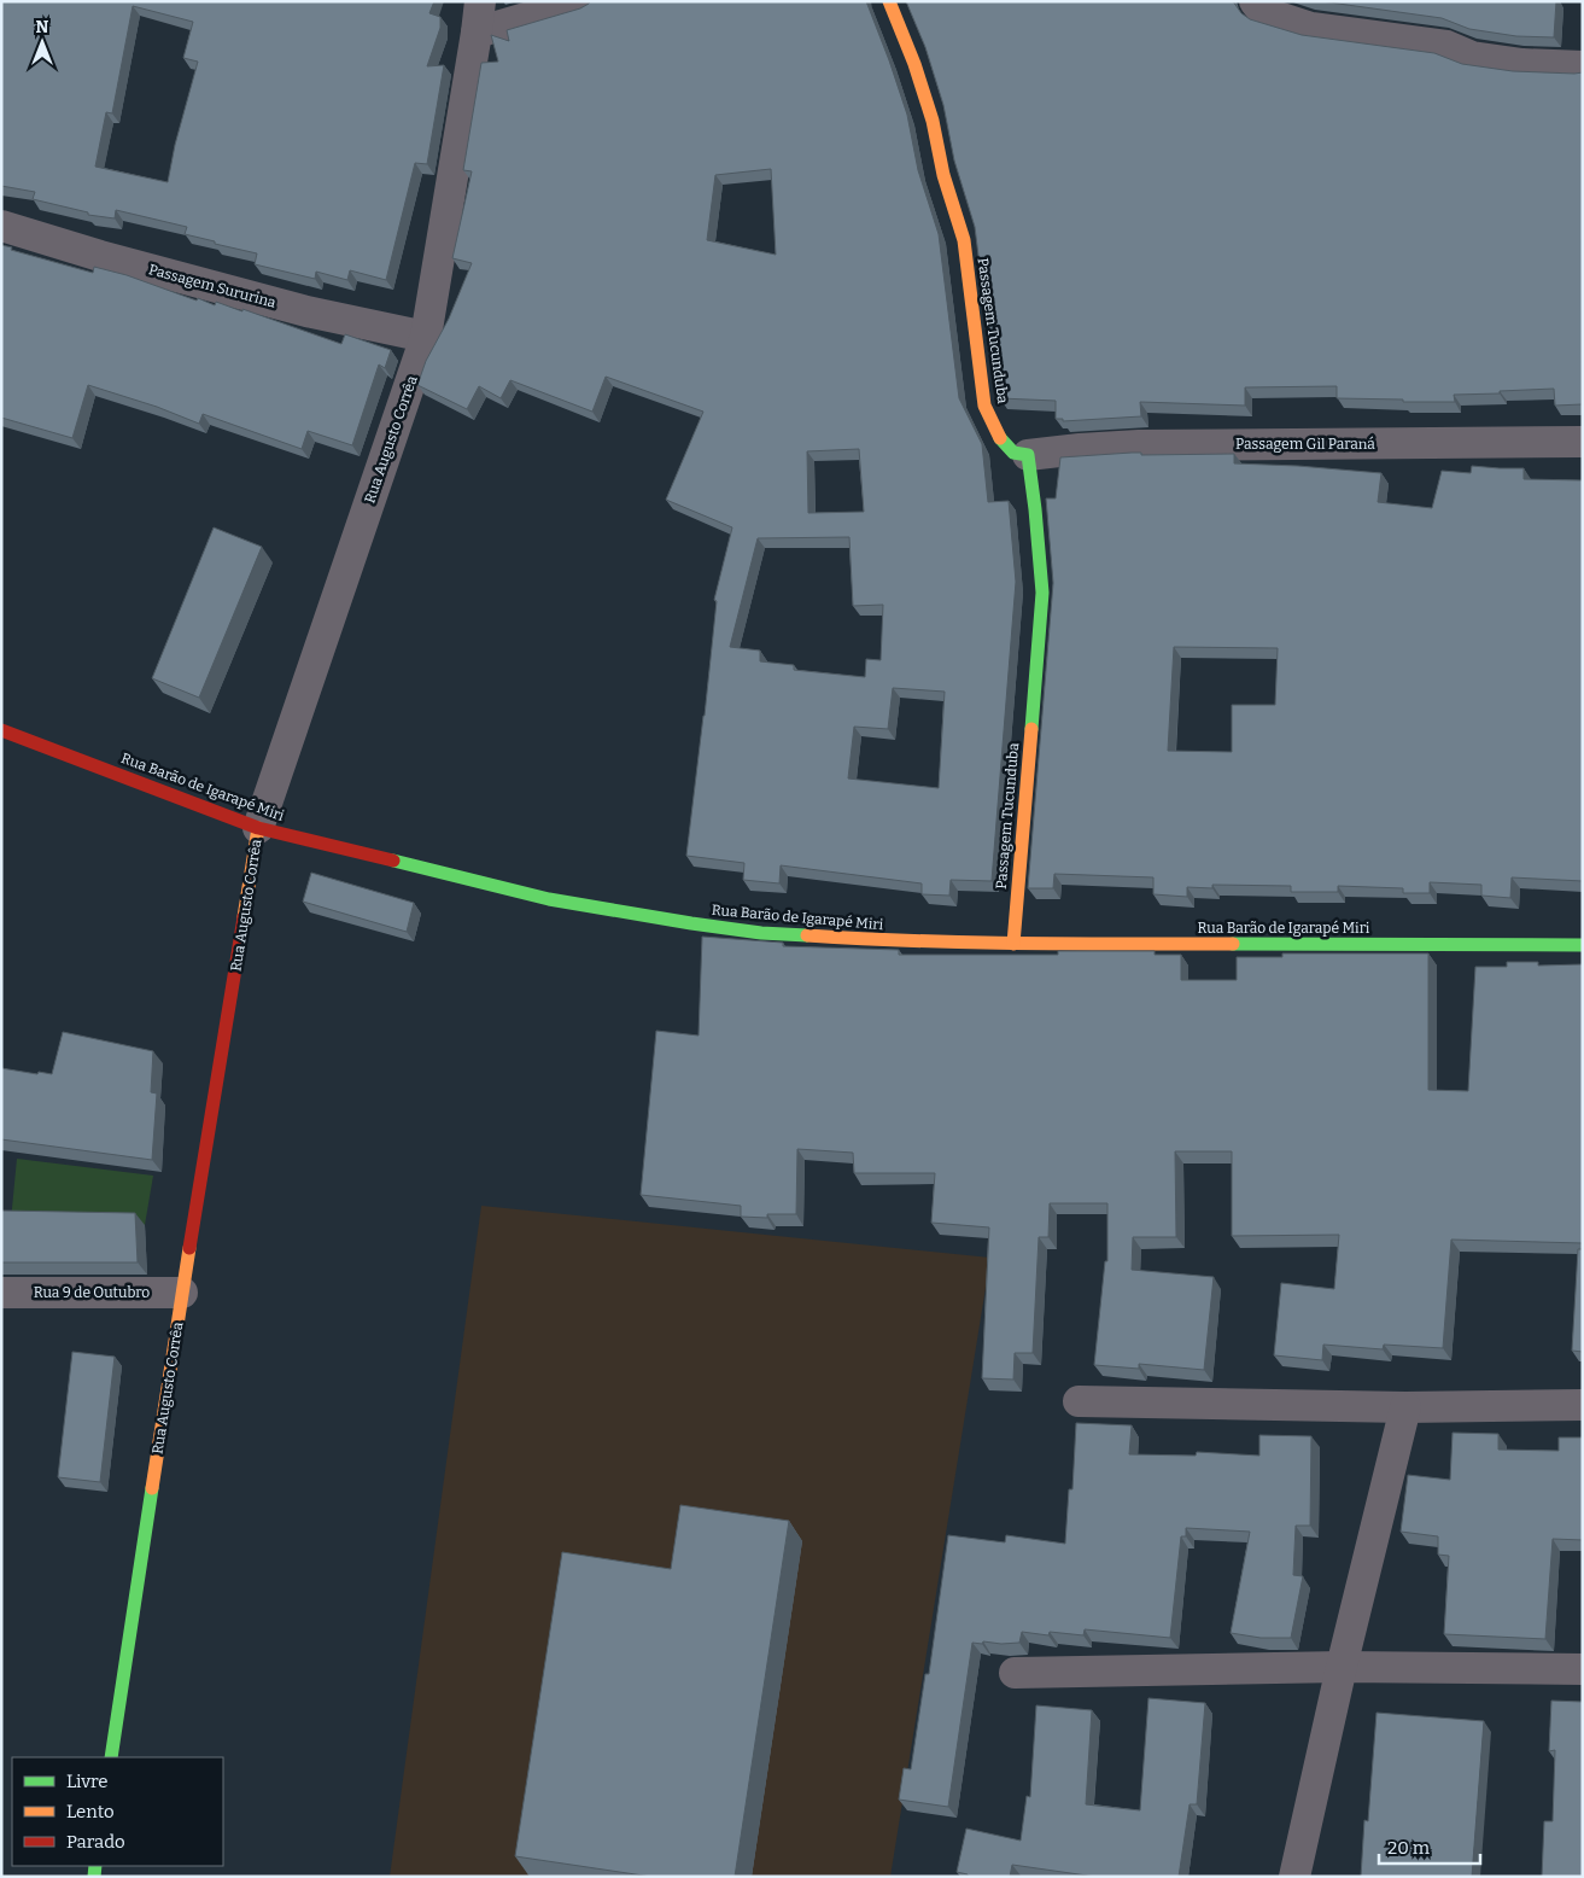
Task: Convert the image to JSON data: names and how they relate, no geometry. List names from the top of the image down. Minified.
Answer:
{"streets":{"street":["Passagem Sururina","Passagem Tucunduba","Rua Augusto Corrêa","Passagem Gil Paraná","Rua Barão de Igarapé Miri","Rua 9 de Outubro"]},"crossings":[["Passagem Sururina","Rua Augusto Corrêa"],["Passagem Tucunduba","Passagem Gil Paraná"],["Passagem Tucunduba","Rua Barão de Igarapé Miri"],["Rua Augusto Corrêa","Rua Barão de Igarapé Miri"],["Rua Augusto Corrêa","Rua 9 de Outubro"]],"legend":["Livre","Lento","Parado"],"scale_bar":"20 m","north":"top"}
